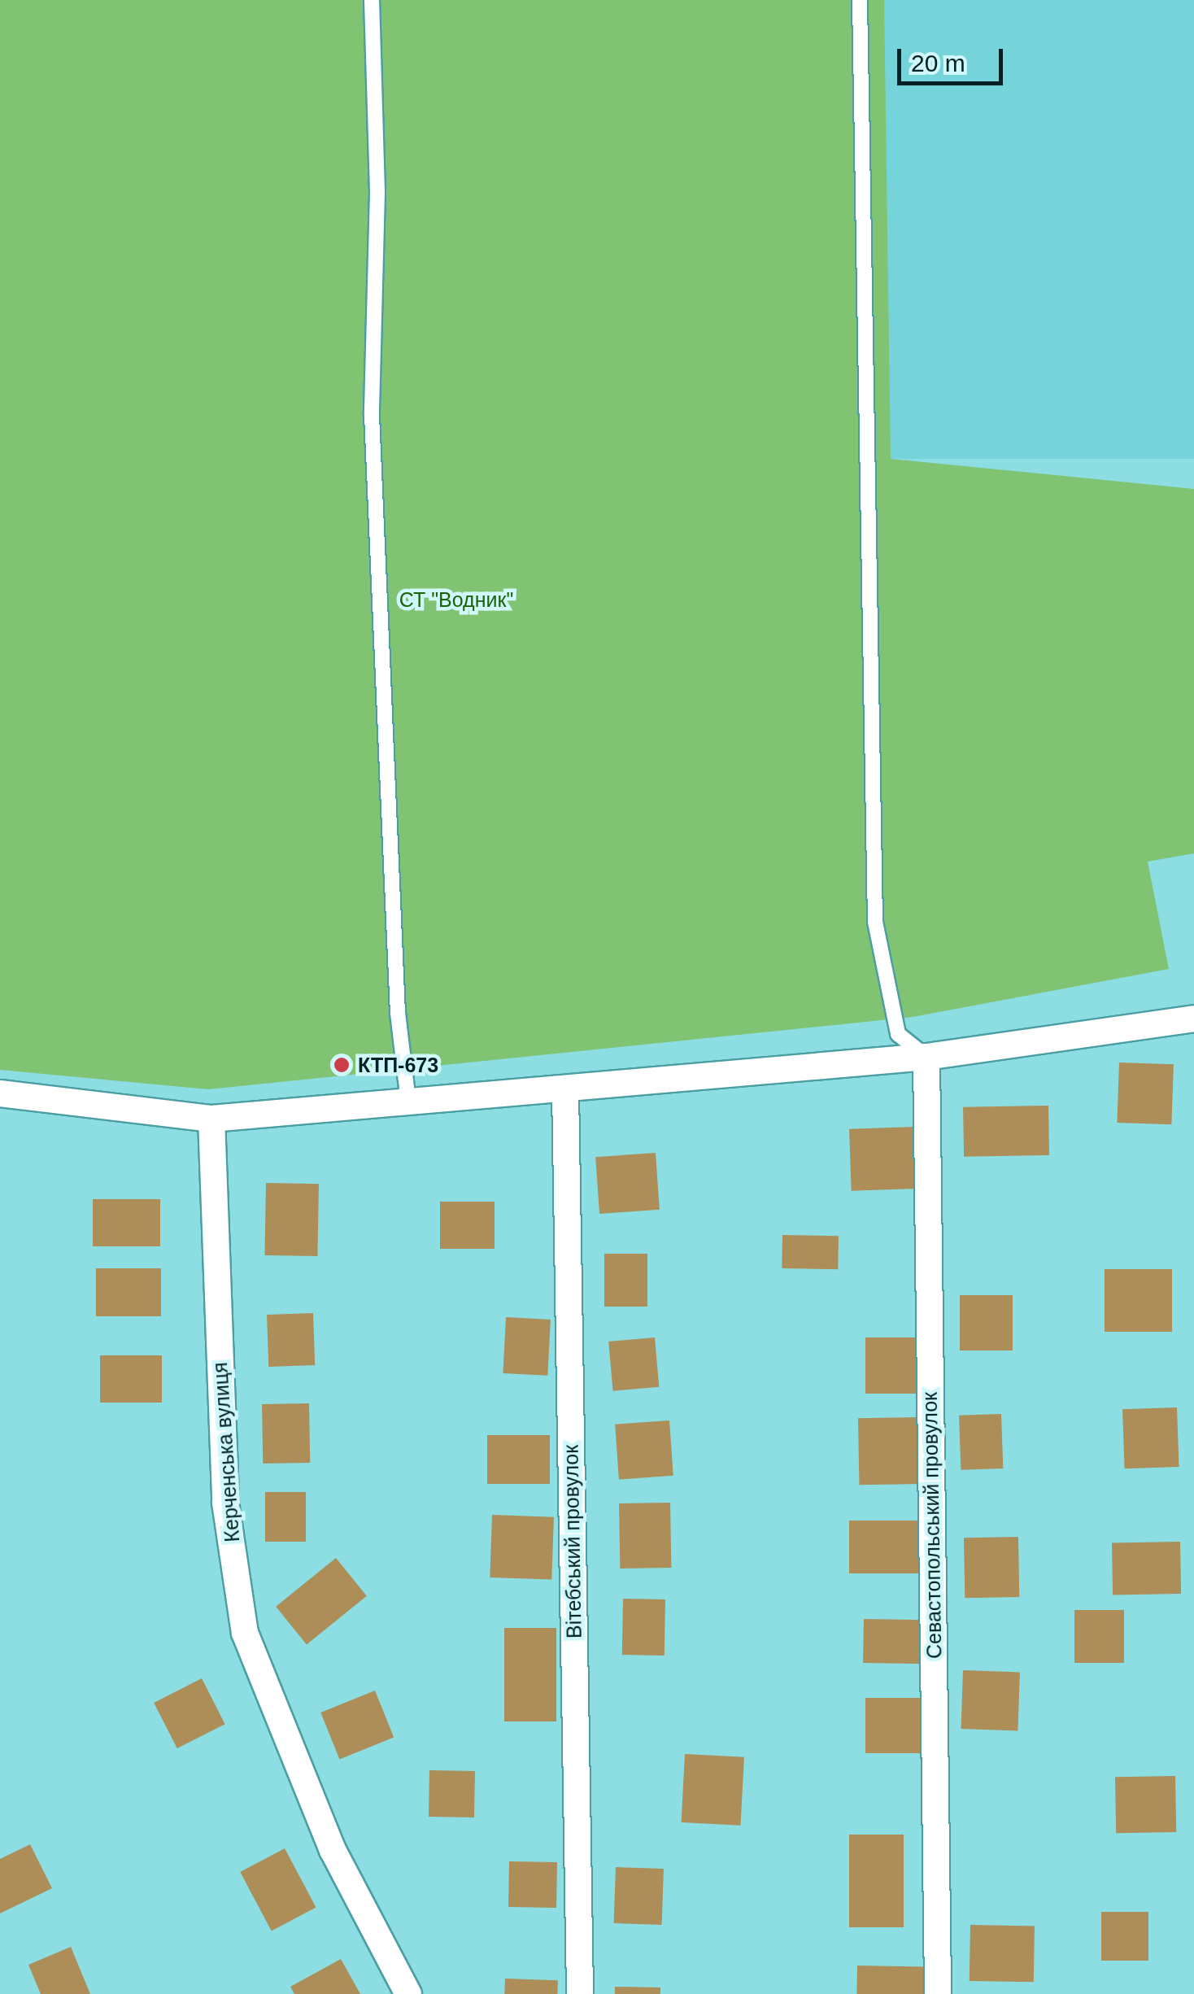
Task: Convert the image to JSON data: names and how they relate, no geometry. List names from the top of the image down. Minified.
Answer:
{"streets":{"street":["Керченська вулиця","Севастопольський провулок","Вітебський провулок"]},"parks":["СТ \"Водник\""],"places":["КТП-673"],"scale_bar":"20 m"}
